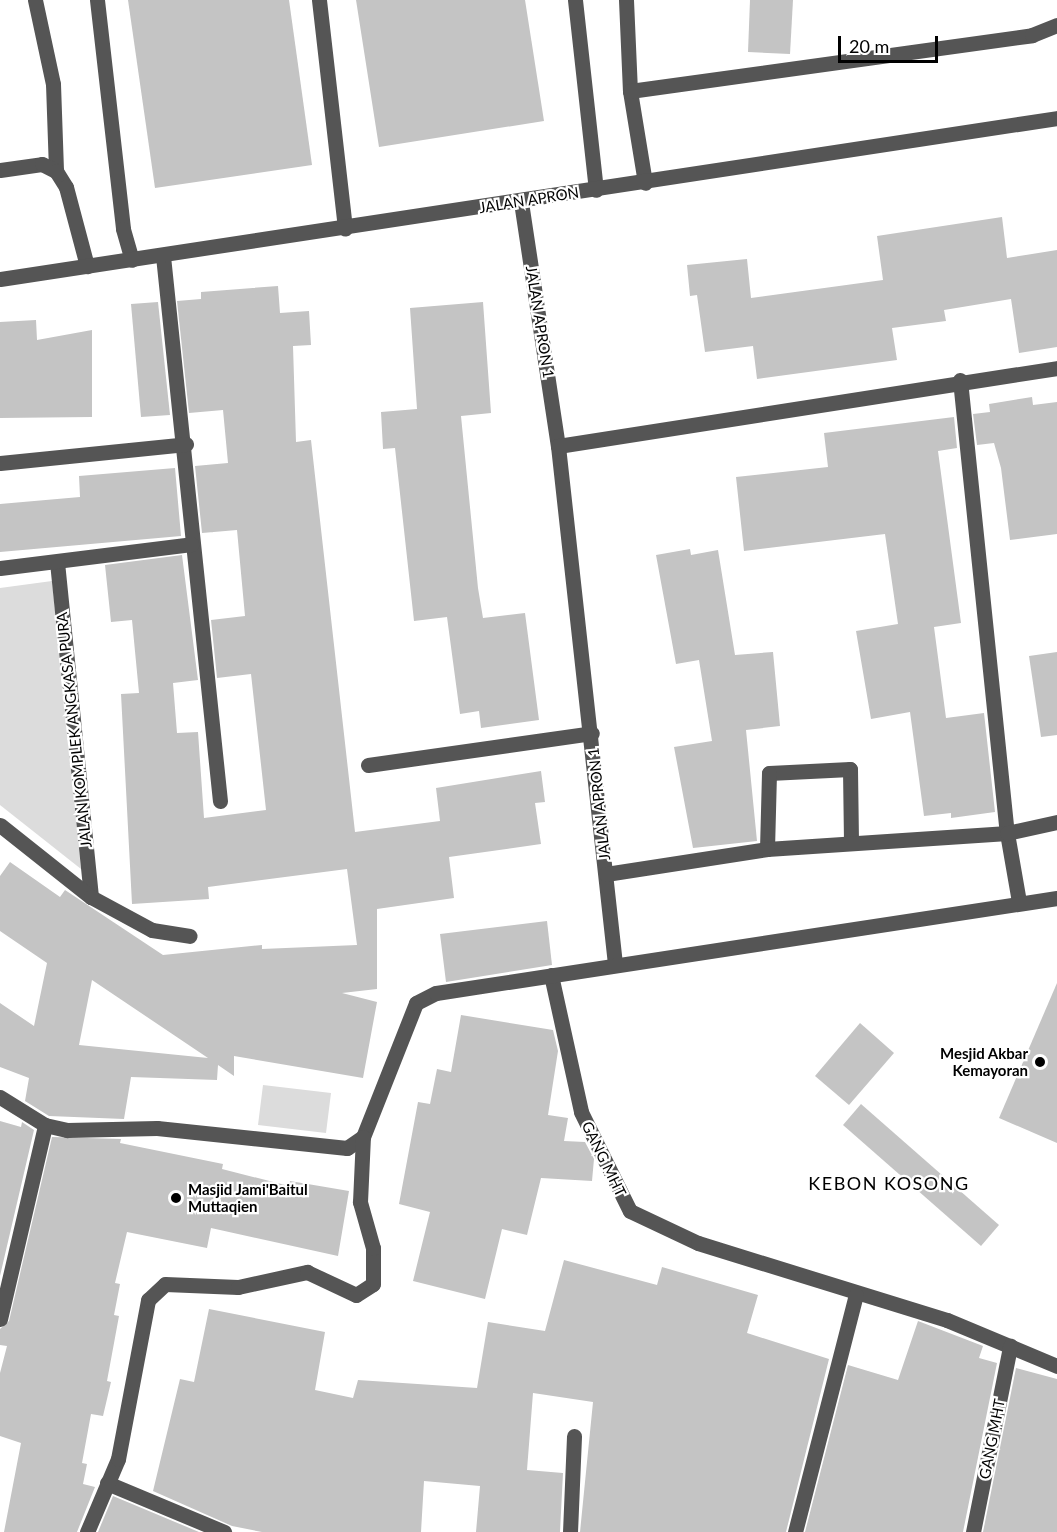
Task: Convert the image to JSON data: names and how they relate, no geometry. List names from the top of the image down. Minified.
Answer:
{"streets":{"street":["JALAN APRON","JALAN APRON 1","JALAN KOMPLEK ANGKASA PURA","GANG MHT"]},"crossings":[["JALAN APRON","JALAN APRON 1"]],"districts":["KEBON KOSONG"],"places":["Mesjid Akbar Kemayoran","Masjid Jami'Baitul Muttaqien"],"scale_bar":"20 m"}
